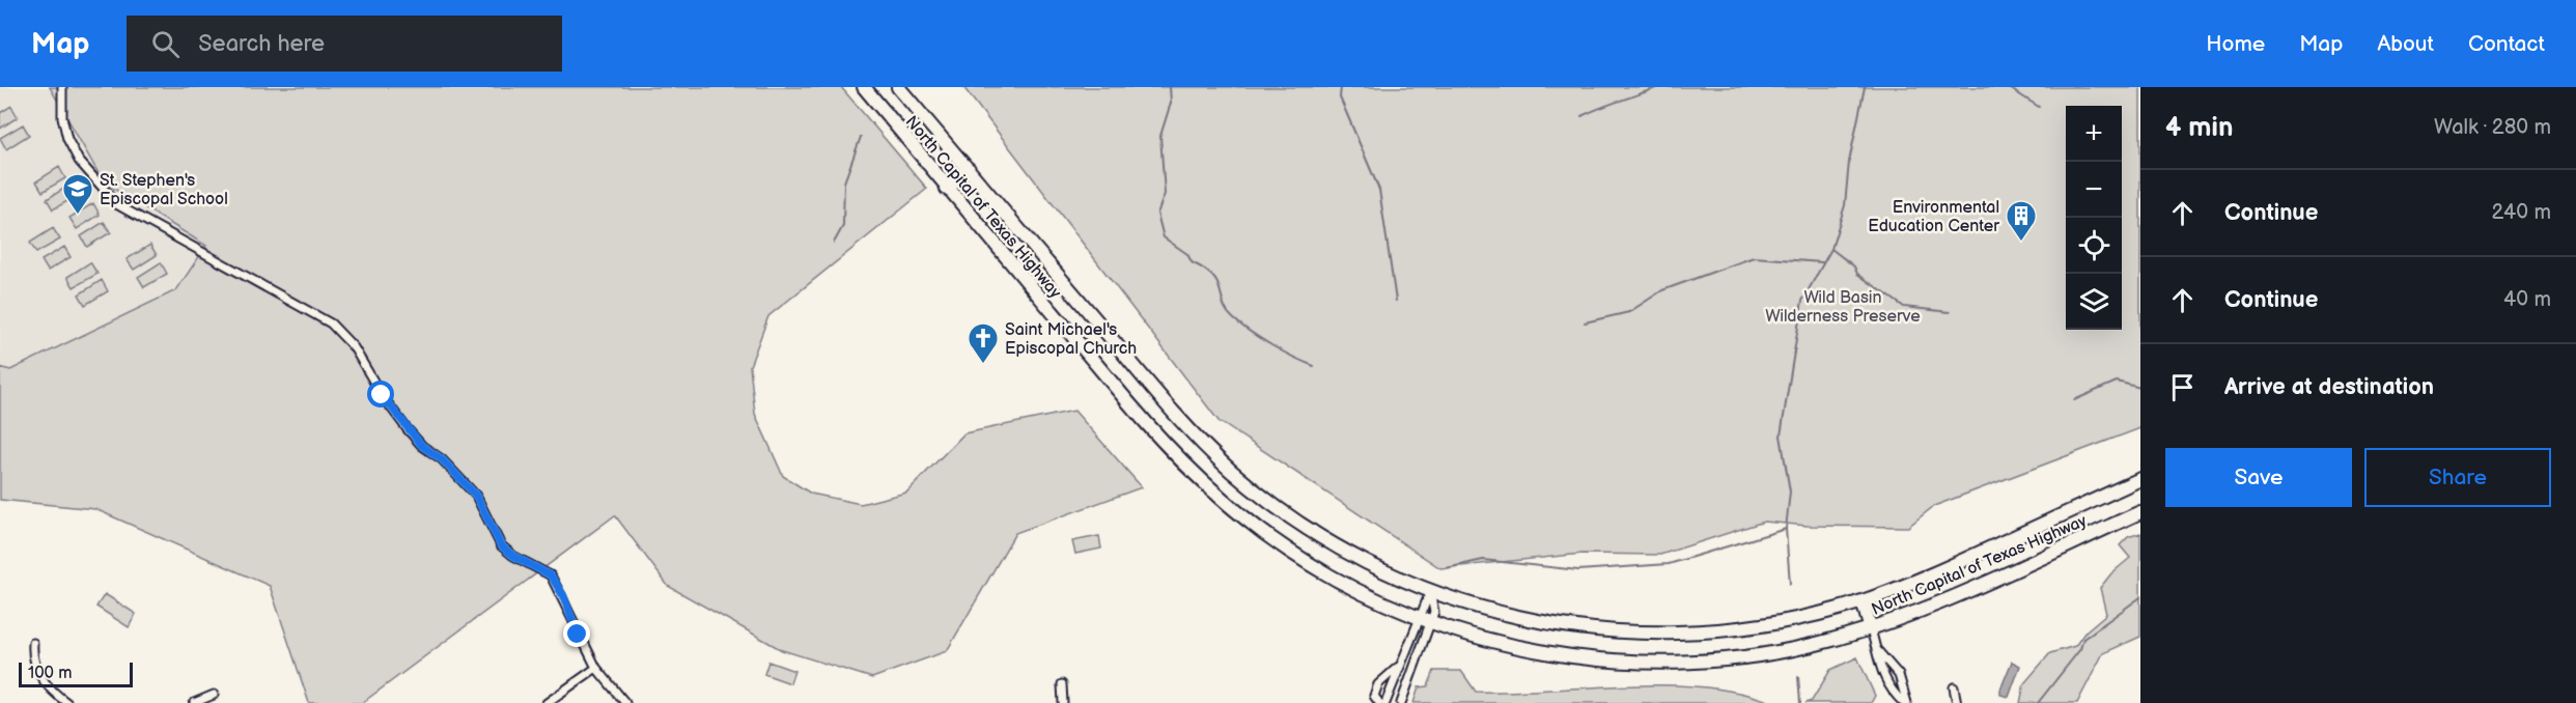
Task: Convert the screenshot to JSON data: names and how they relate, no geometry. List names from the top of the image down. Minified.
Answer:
{"streets":{"highway":["North Capital of Texas Highway"]},"parks":["Wild Basin Wilderness Preserve"],"places":{"school or university":["St. Stephen's Episcopal School"],"building":["Environmental Education Center"],"church":["Saint Michael's Episcopal Church"]},"scale_bar":"100 m","page":{"header":"Map","search":"Search here","nav":["Home","Map","About","Contact"],"heading":["4 min","Walk · 280 m"],"map_buttons":["+","−"],"list":[["Continue","240 m"],["Continue","40 m"],"Arrive at destination"],"buttons":["Save","Share"],"scale":"100 m"}}
